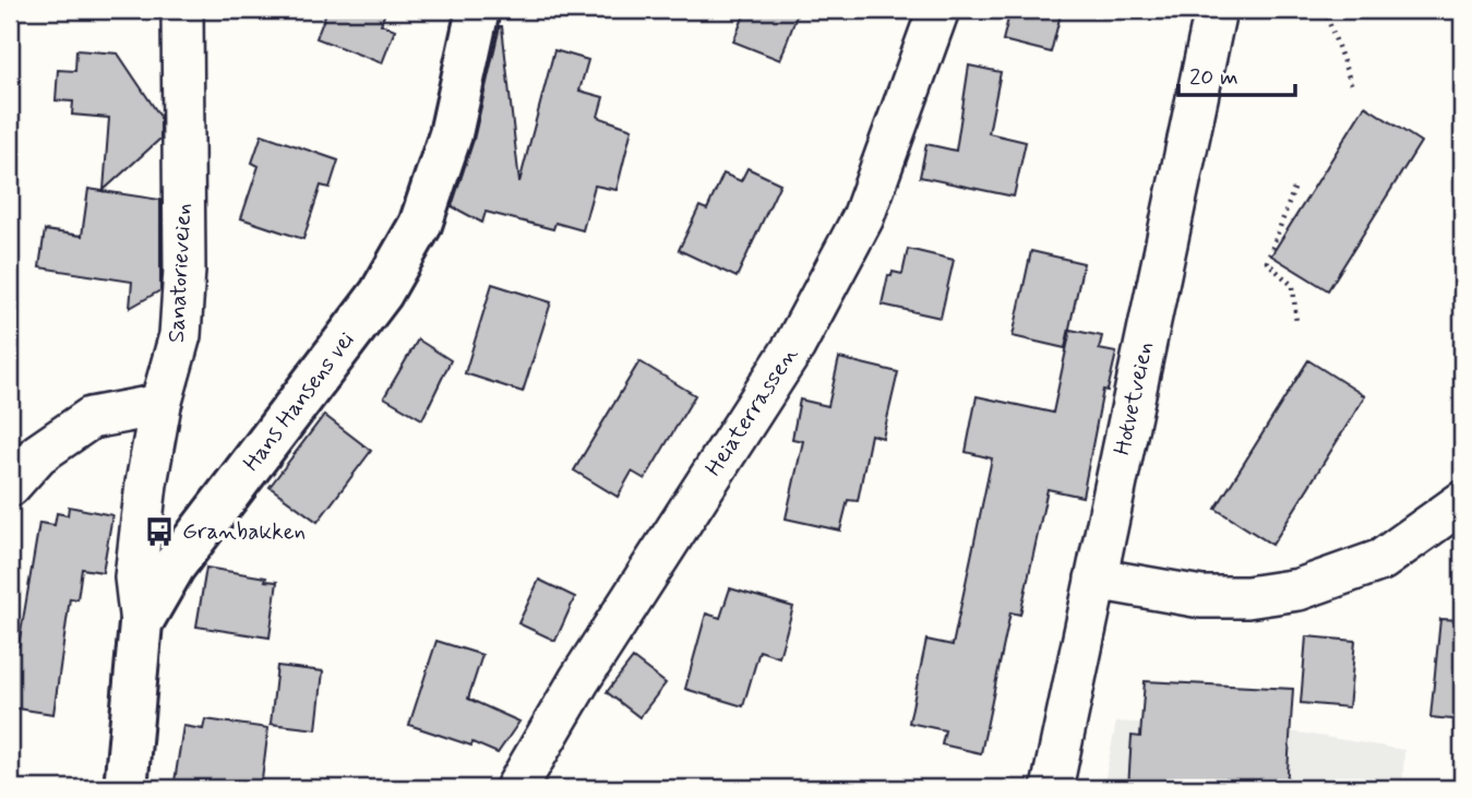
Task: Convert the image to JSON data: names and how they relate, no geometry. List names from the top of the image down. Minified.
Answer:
{"streets":{"main road":["Hans Hansens vei"],"street":["Sanatorieveien","Hotvetveien","Heiaterrassen"]},"crossings":[["Sanatorieveien","Hans Hansens vei"]],"places":{"bus stop":["Granbakken"]},"scale_bar":"20 m"}
